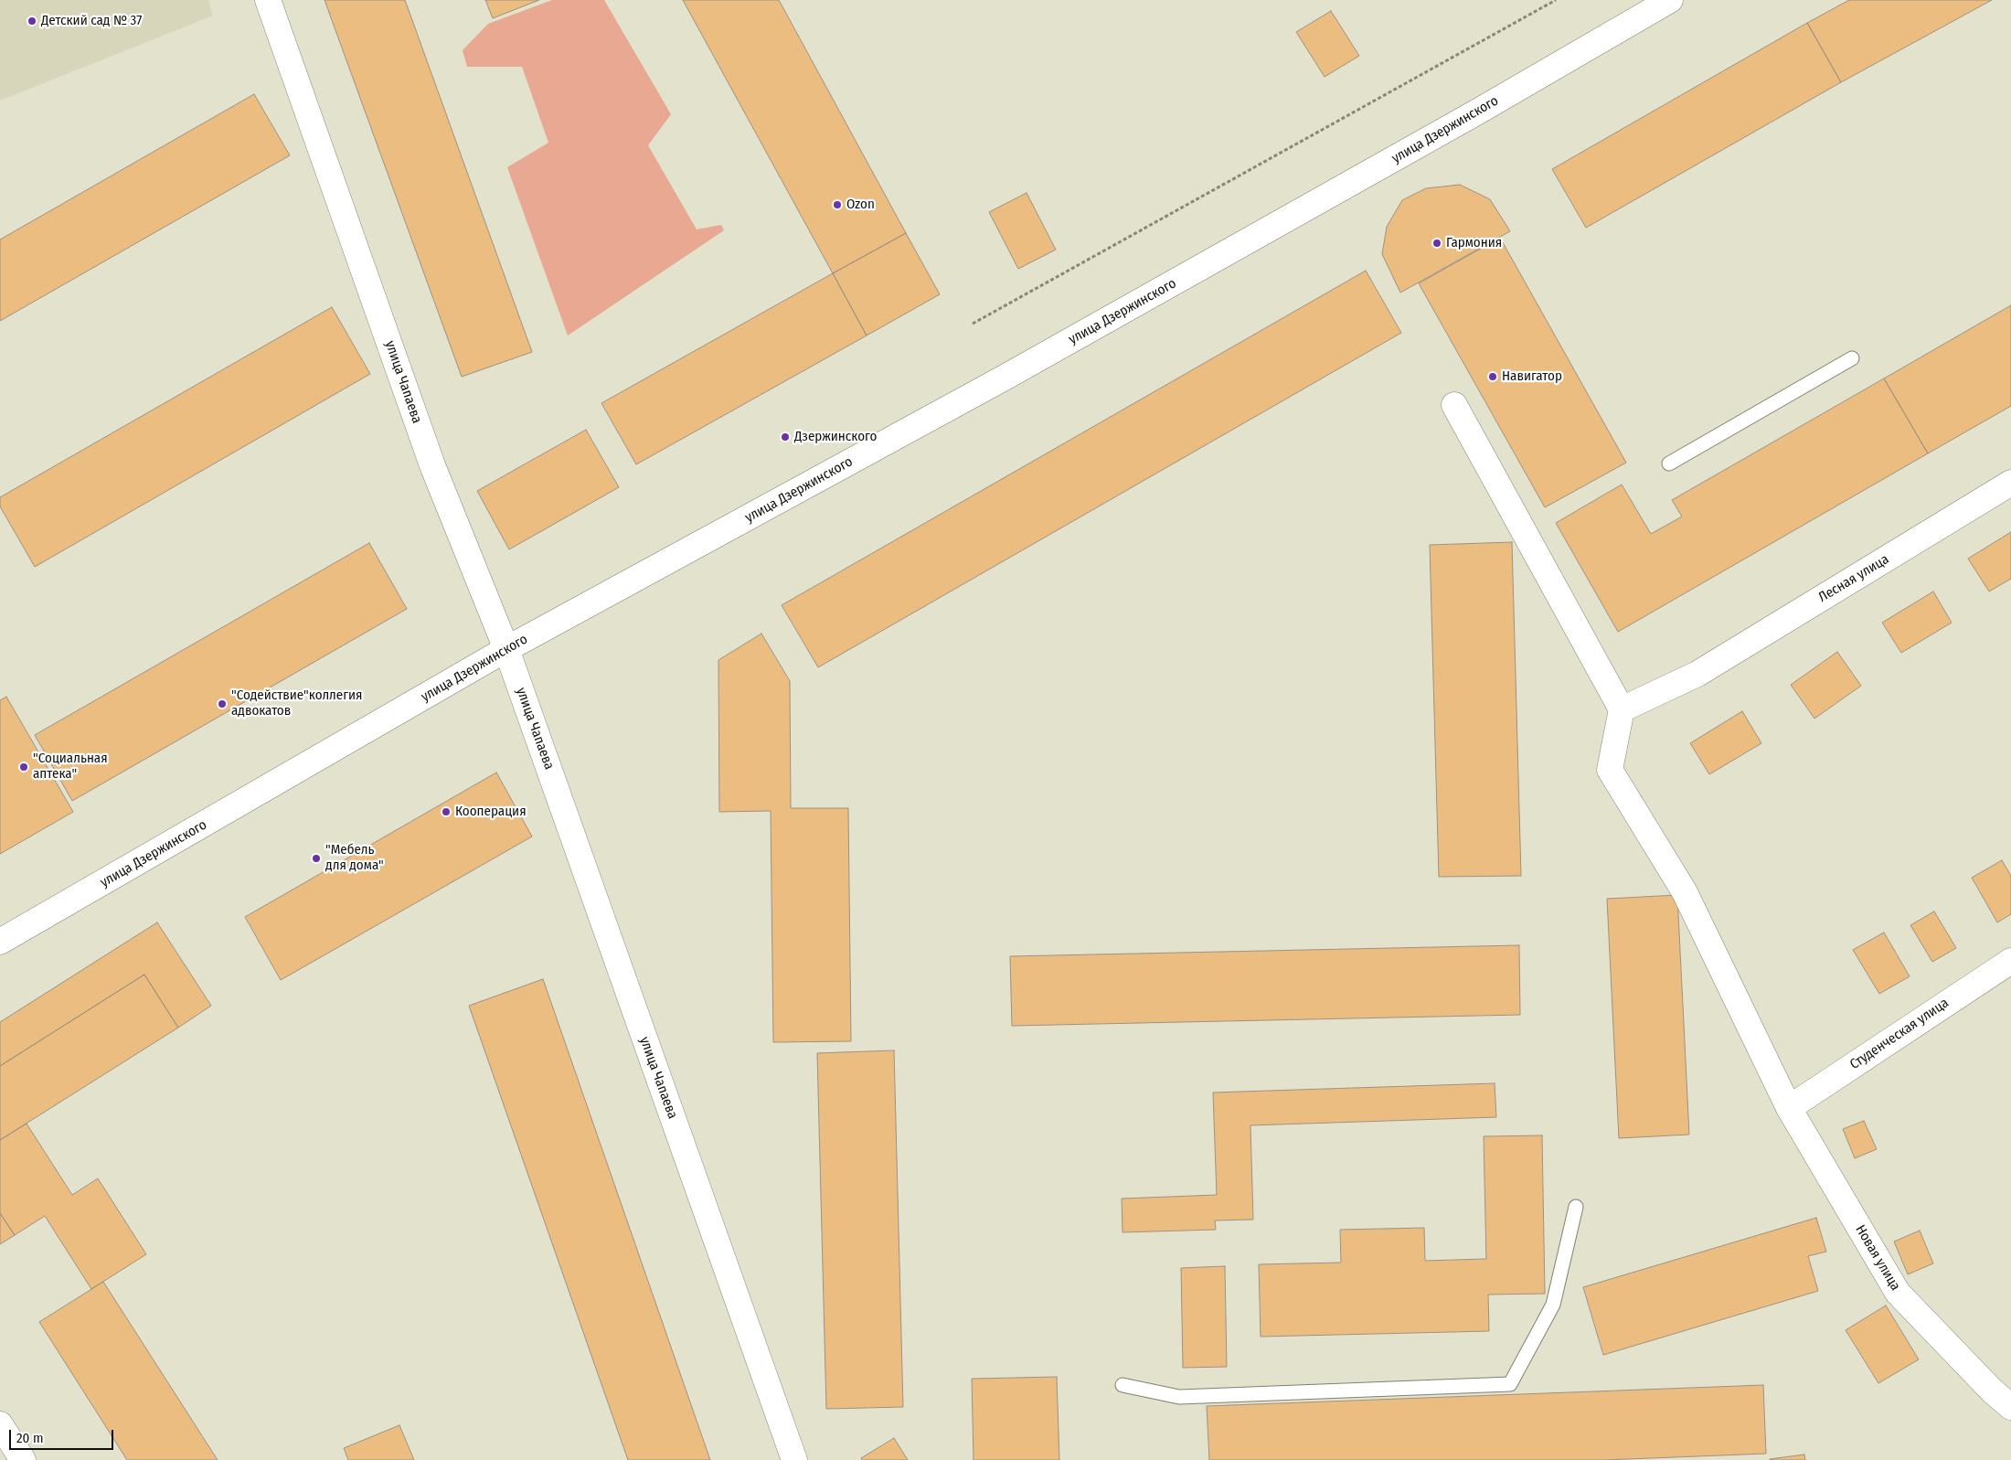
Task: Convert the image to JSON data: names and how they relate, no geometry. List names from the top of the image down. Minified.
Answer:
{"streets":{"street":["улица Дзержинского","улица Чапаева","Лесная улица","Студенческая улица","Новая улица"]},"crossings":[["улица Дзержинского","улица Чапаева"],["Лесная улица","Новая улица"],["Студенческая улица","Новая улица"]],"places":["Детский сад № 37","Ozon","Гармония","Навигатор","Дзержинского","\"Содействие\"коллегия адвокатов","\"Социальная аптека\"","Кооперация","\"Мебель для дома\""],"scale_bar":"20 m"}
